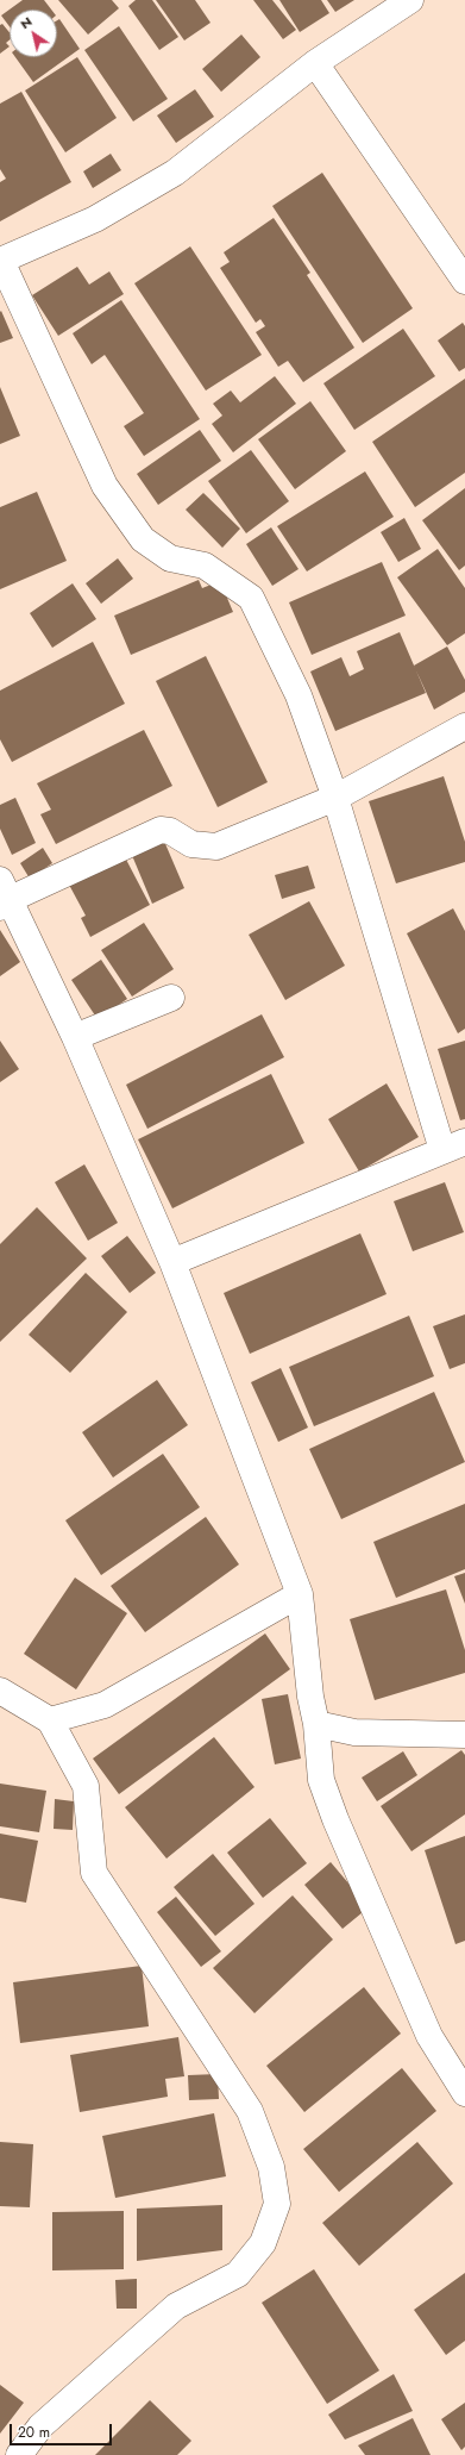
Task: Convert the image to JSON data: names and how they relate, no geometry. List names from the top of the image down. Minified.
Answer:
{"scale_bar":"20 m","north":"top left"}
